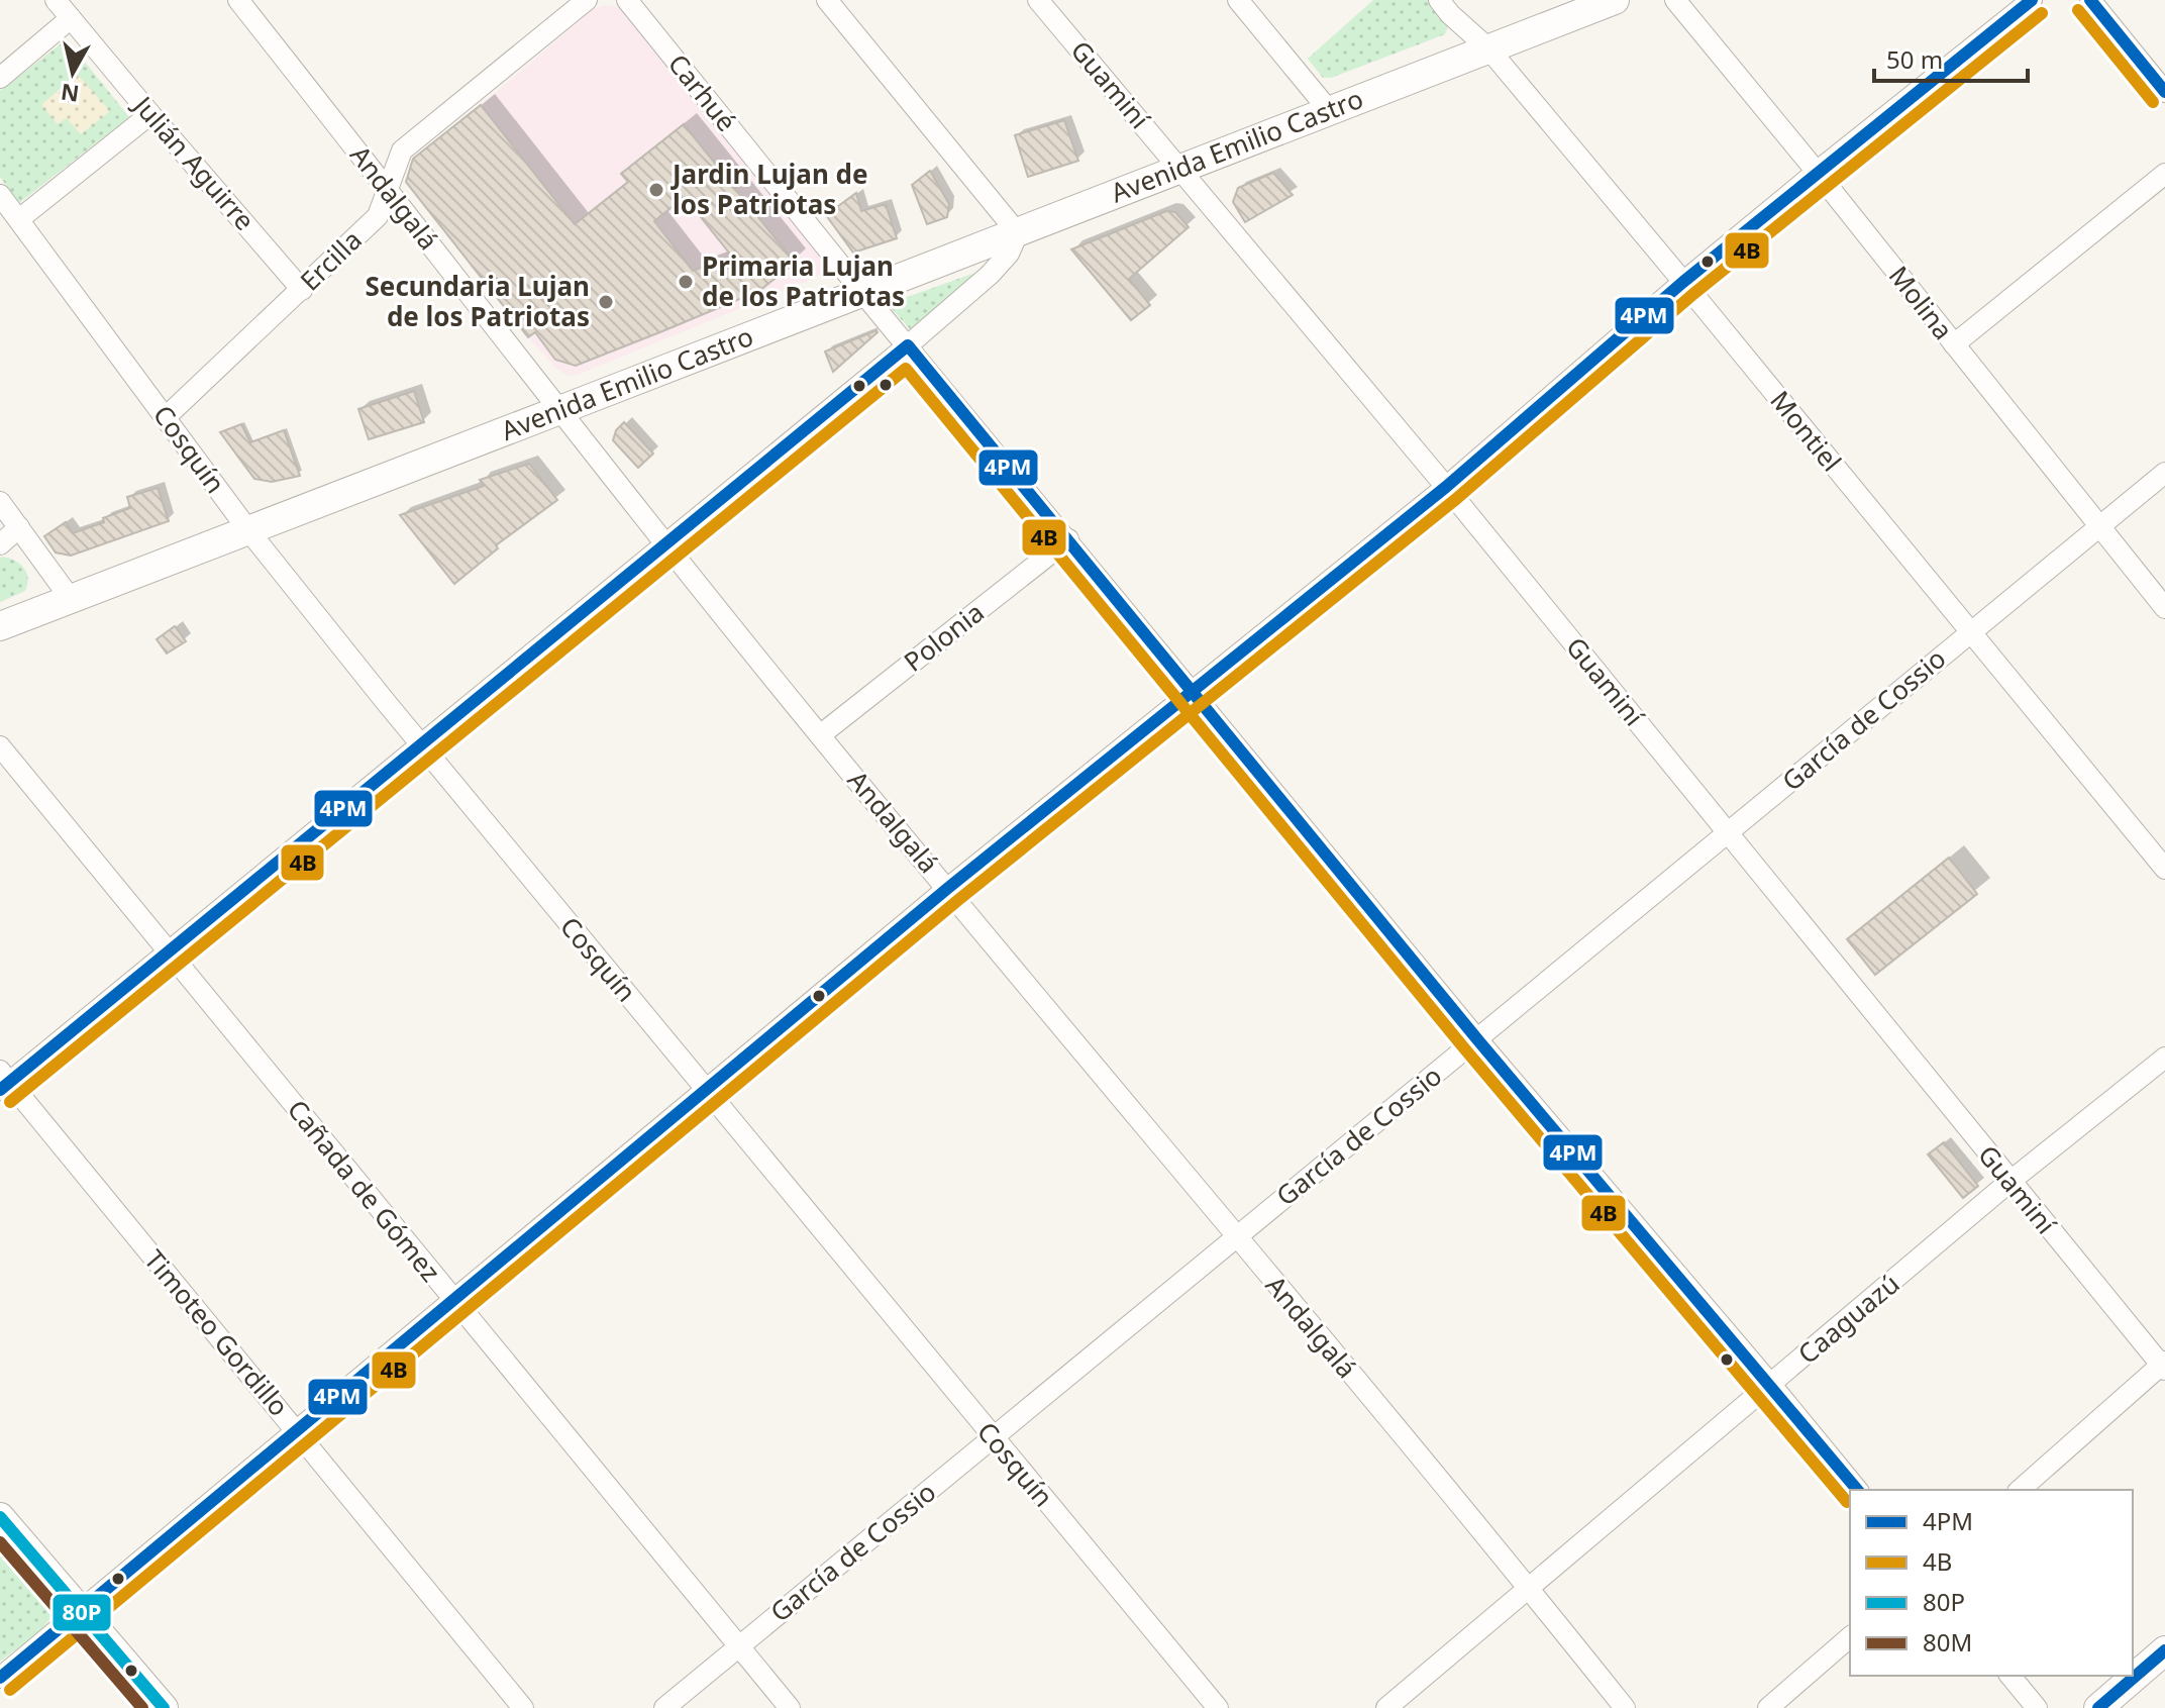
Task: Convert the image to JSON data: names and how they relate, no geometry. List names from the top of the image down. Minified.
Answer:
{"streets":{"main road":["Avenida Emilio Castro"],"street":["Guaminí","Carhué","Julián Aguirre","Andalgalá","Ercilla","Molina","Montiel","Cosquín","Polonia","García de Cossio","Cañada de Gómez","Caaguazú","Timoteo Gordillo"]},"crossings":[["Guaminí","Avenida Emilio Castro"],["Guaminí","García de Cossio"],["Guaminí","Caaguazú"],["Carhué","Avenida Emilio Castro"],["Carhué","Polonia"],["Carhué","García de Cossio"],["Carhué","Caaguazú"],["Avenida Emilio Castro","Andalgalá"],["Avenida Emilio Castro","Montiel"],["Avenida Emilio Castro","Cosquín"],["Julián Aguirre","Ercilla"],["Andalgalá","Ercilla"],["Andalgalá","Polonia"],["Andalgalá","García de Cossio"],["Andalgalá","Caaguazú"],["Ercilla","Cosquín"],["Molina","García de Cossio"],["Montiel","García de Cossio"],["Cosquín","García de Cossio"],["García de Cossio","Cañada de Gómez"]],"places":["Jardin Lujan de los Patriotas","Primaria Lujan de los Patriotas","Secundaria Lujan de los Patriotas"],"lines":["transit line 4PM","transit line 4B","transit line 80P","transit line 80M"],"legend":["4PM","4B","80P","80M"],"scale_bar":"50 m","north":"bottom"}
